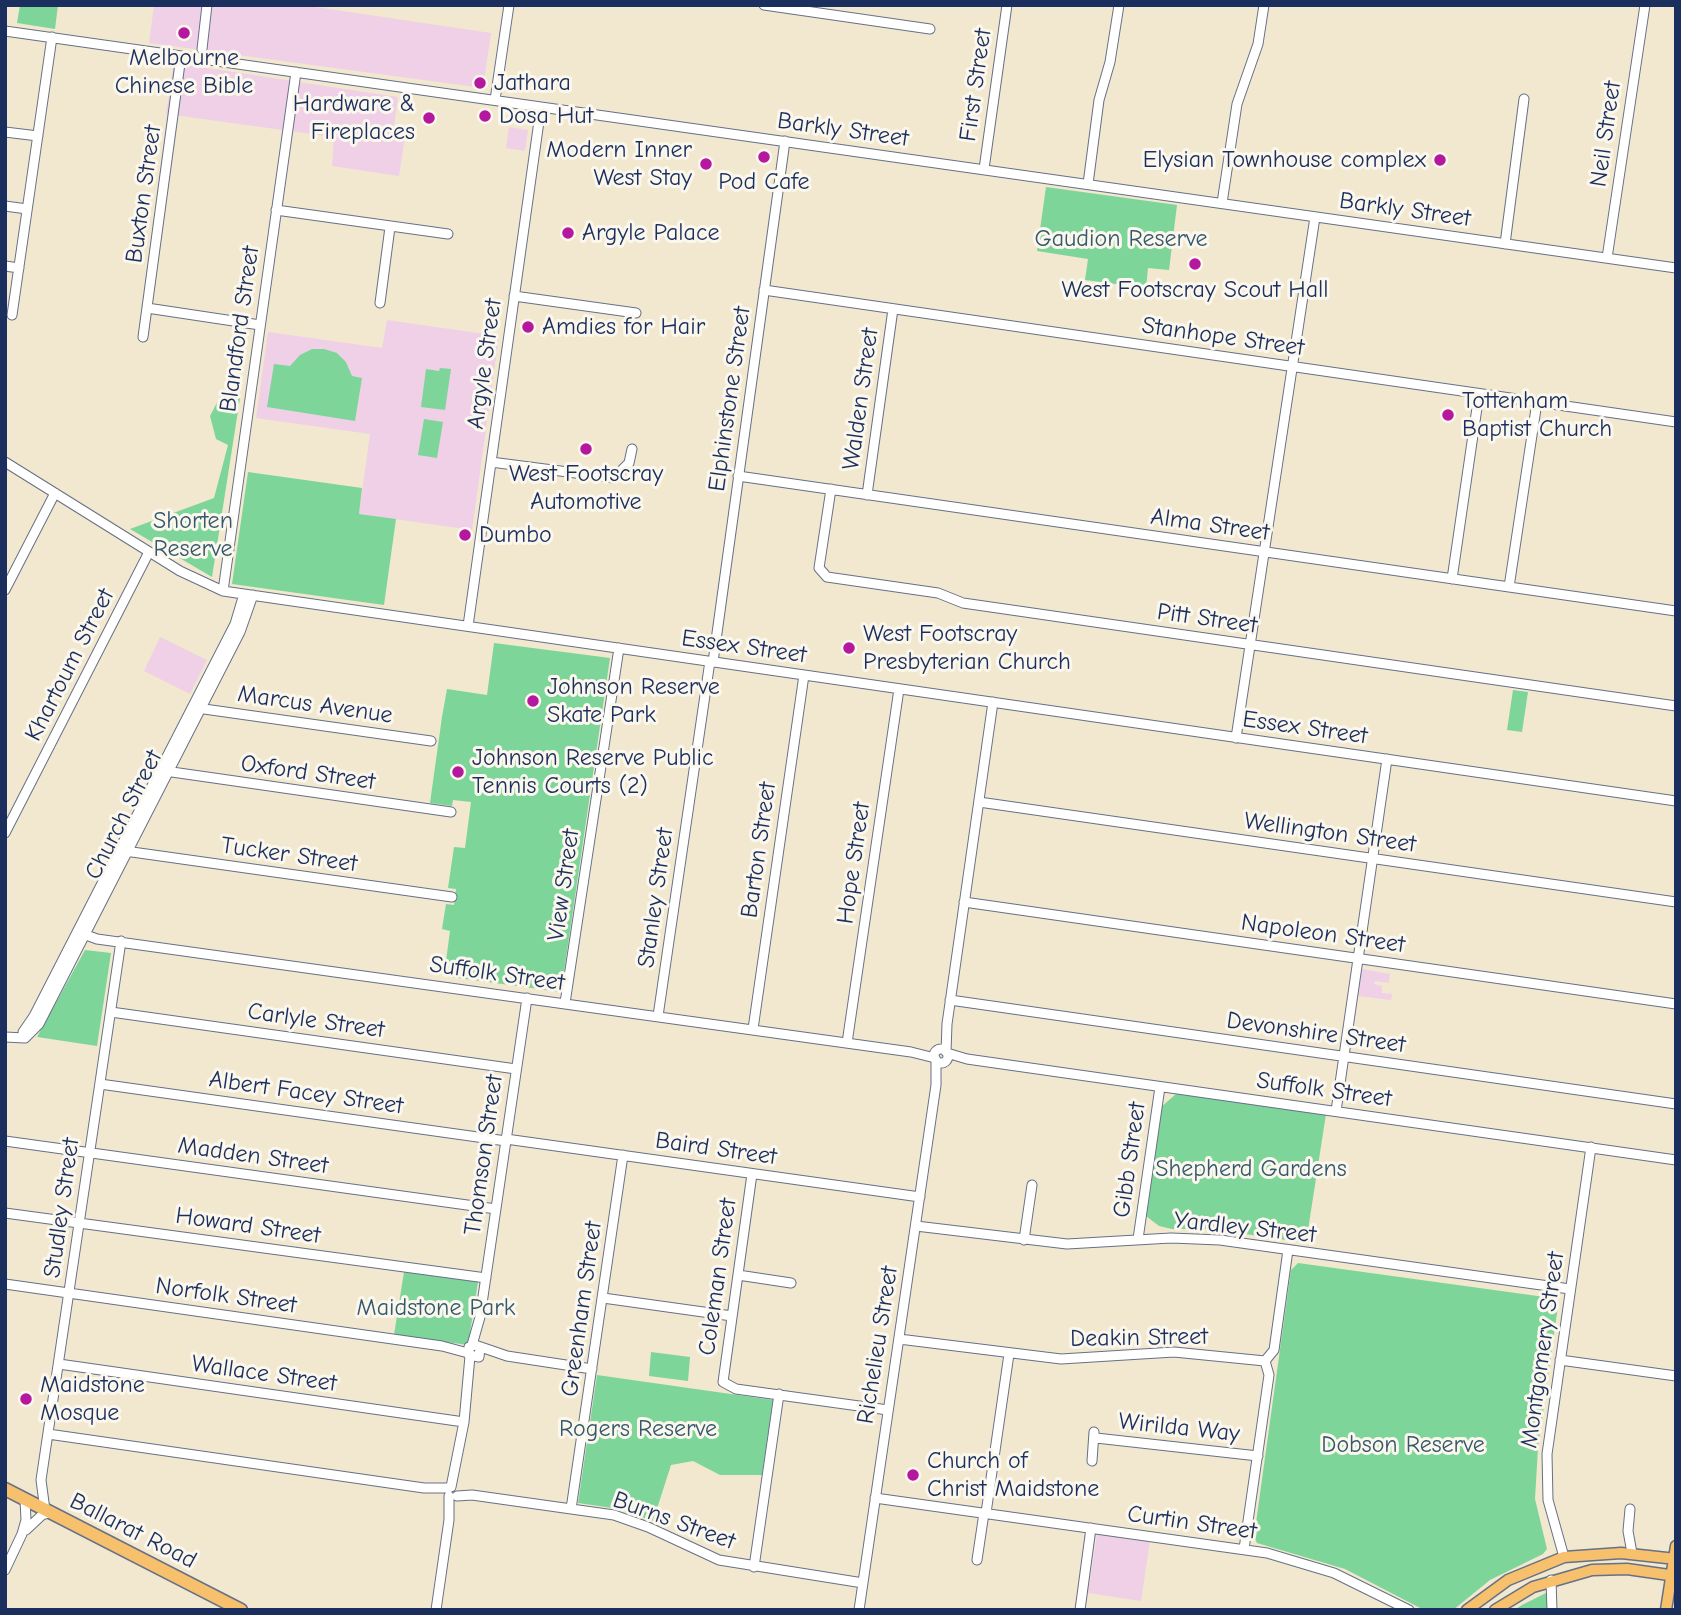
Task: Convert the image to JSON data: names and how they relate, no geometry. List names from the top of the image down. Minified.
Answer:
{"streets":{"highway":["Ballarat Road"],"street":["First Street","Barkly Street","Neil Street","Buxton Street","Blandford Street","Stanhope Street","Argyle Street","Elphinstone Street","Walden Street","Alma Street","Pitt Street","Essex Street","Khartoum Street","Marcus Avenue","Oxford Street","Church Street","Wellington Street","Barton Street","Tucker Street","Hope Street","View Street","Stanley Street","Napoleon Street","Suffolk Street","Carlyle Street","Devonshire Street","Albert Facey Street","Baird Street","Thomson Street","Madden Street","Gibb Street","Studley Street","Howard Street","Yardley Street","Coleman Street","Norfolk Street","Greenham Street","Deakin Street","Richelieu Street","Montgomery Street","Wallace Street","Wirilda Way","Burns Street","Curtin Street"]},"crossings":[["First Street","Barkly Street"],["Barkly Street","Neil Street"],["Barkly Street","Buxton Street"],["Barkly Street","Blandford Street"],["Barkly Street","Argyle Street"],["Barkly Street","Elphinstone Street"],["Blandford Street","Essex Street"],["Stanhope Street","Elphinstone Street"],["Stanhope Street","Walden Street"],["Argyle Street","Essex Street"],["Elphinstone Street","Alma Street"],["Elphinstone Street","Essex Street"],["Elphinstone Street","Stanley Street"],["Walden Street","Alma Street"],["Alma Street","Pitt Street"],["Essex Street","Khartoum Street"],["Essex Street","Church Street"],["Essex Street","Barton Street"],["Essex Street","Hope Street"],["Essex Street","View Street"],["Essex Street","Stanley Street"],["Essex Street","Richelieu Street"],["Marcus Avenue","Church Street"],["Oxford Street","Church Street"],["Church Street","Tucker Street"],["Church Street","Suffolk Street"],["Wellington Street","Richelieu Street"],["Barton Street","Suffolk Street"],["Hope Street","Suffolk Street"],["View Street","Suffolk Street"],["Stanley Street","Suffolk Street"],["Napoleon Street","Richelieu Street"],["Suffolk Street","Thomson Street"],["Suffolk Street","Gibb Street"],["Suffolk Street","Studley Street"],["Suffolk Street","Richelieu Street"],["Suffolk Street","Montgomery Street"],["Carlyle Street","Thomson Street"],["Carlyle Street","Studley Street"],["Devonshire Street","Richelieu Street"],["Albert Facey Street","Baird Street"],["Albert Facey Street","Thomson Street"],["Albert Facey Street","Studley Street"],["Baird Street","Thomson Street"],["Baird Street","Coleman Street"],["Baird Street","Greenham Street"],["Baird Street","Richelieu Street"],["Thomson Street","Madden Street"],["Thomson Street","Howard Street"],["Thomson Street","Norfolk Street"],["Thomson Street","Wallace Street"],["Thomson Street","Burns Street"],["Madden Street","Studley Street"],["Gibb Street","Yardley Street"],["Studley Street","Howard Street"],["Studley Street","Norfolk Street"],["Studley Street","Wallace Street"],["Studley Street","Burns Street"],["Studley Street","Ballarat Road"],["Yardley Street","Richelieu Street"],["Yardley Street","Montgomery Street"],["Norfolk Street","Greenham Street"],["Greenham Street","Burns Street"],["Deakin Street","Richelieu Street"],["Richelieu Street","Burns Street"],["Richelieu Street","Curtin Street"]],"parks":["Gaudion Reserve","Shorten Reserve","Shepherd Gardens","Maidstone Park","Rogers Reserve","Dobson Reserve"],"places":["Melbourne Chinese Bible","Jathara","Dosa Hut","Hardware & Fireplaces","Pod Cafe","Elysian Townhouse complex","Modern Inner West Stay","Argyle Palace","West Footscray Scout Hall","Amdies for Hair","Tottenham Baptist Church","West Footscray Automotive","Dumbo","West Footscray Presbyterian Church","Johnson Reserve Skate Park","Johnson Reserve Public Tennis Courts (2)","Maidstone Mosque","Church of Christ Maidstone"]}
